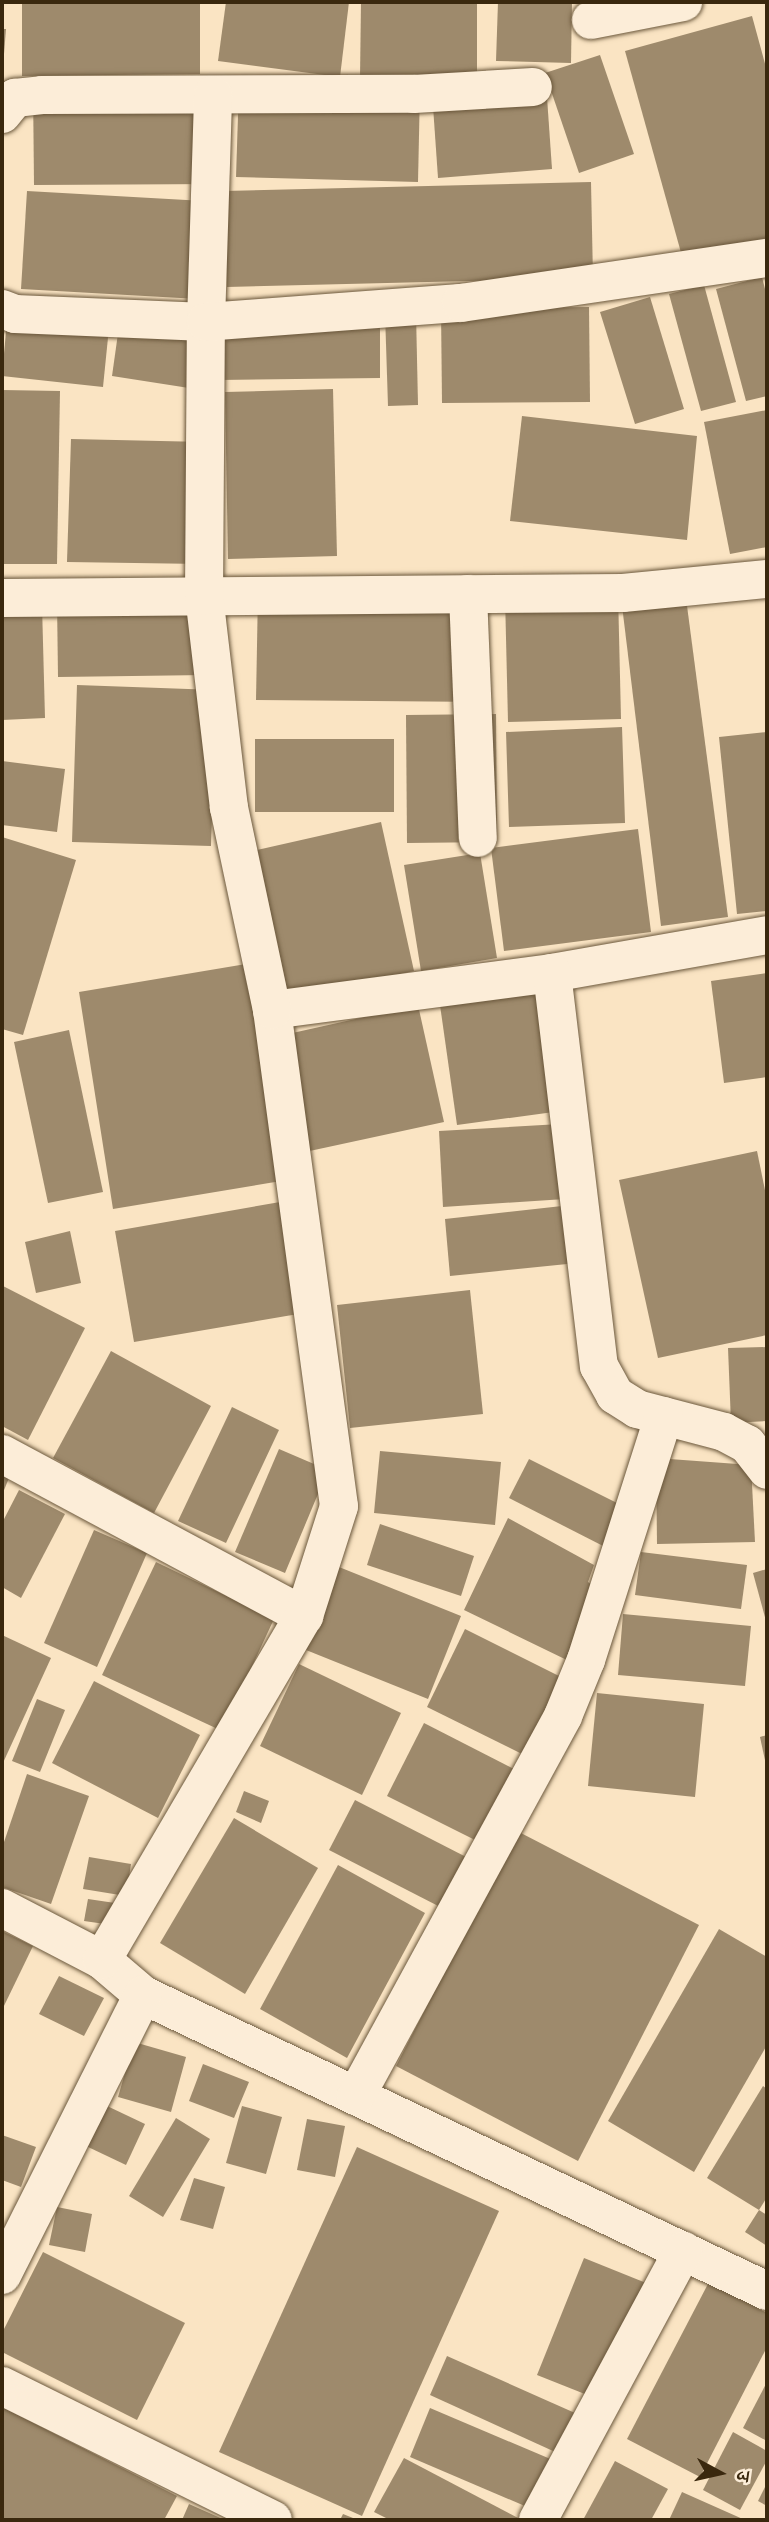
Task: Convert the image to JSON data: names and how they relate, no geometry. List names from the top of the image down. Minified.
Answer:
{"north":"right"}
